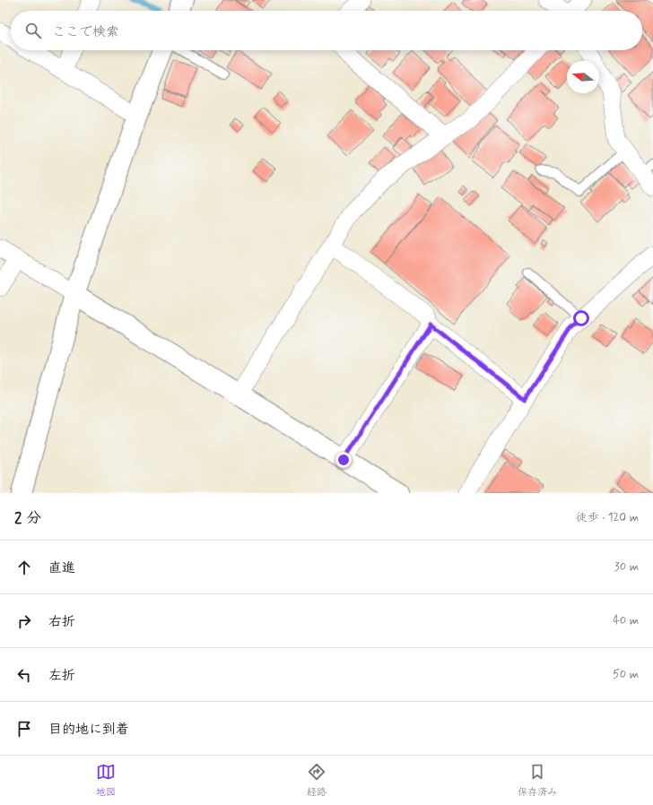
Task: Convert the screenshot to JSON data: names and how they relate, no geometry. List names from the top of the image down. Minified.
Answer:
{"north":"left","page":{"search":"ここで検索","heading":["2 分","徒歩 · 120 m"],"list":[["直進","30 m"],["右折","40 m"],["左折","50 m"],"目的地に到着"],"nav":["地図","経路","保存済み"]}}
